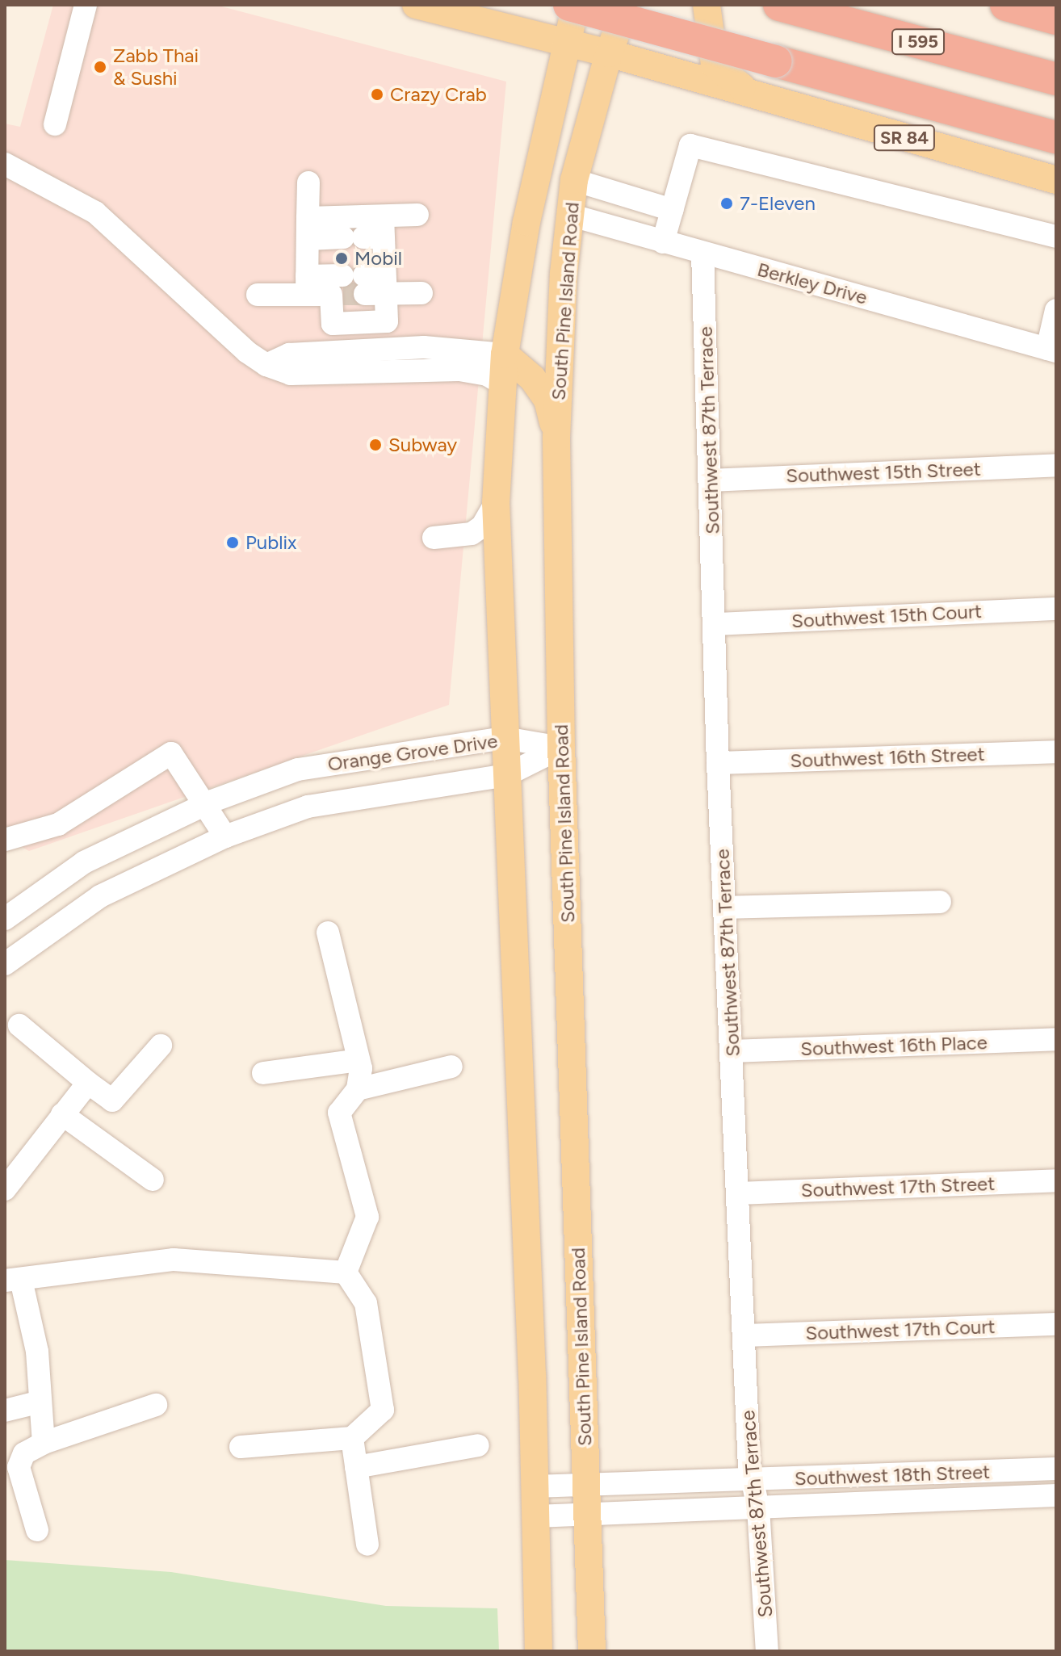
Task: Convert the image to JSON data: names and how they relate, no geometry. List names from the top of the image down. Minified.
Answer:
{"streets":{"highway":["I 595"],"main road":["SR 84","South Pine Island Road"],"street":["Berkley Drive","Southwest 87th Terrace","Southwest 15th Street","Southwest 15th Court","Orange Grove Drive","Southwest 16th Street","Southwest 16th Place","Southwest 17th Street","Southwest 17th Court","Southwest 18th Street"]},"crossings":[["SR 84","South Pine Island Road"],["Berkley Drive","South Pine Island Road"],["Berkley Drive","Southwest 87th Terrace"],["South Pine Island Road","Orange Grove Drive"],["South Pine Island Road","Southwest 18th Street"],["Southwest 87th Terrace","Southwest 15th Street"],["Southwest 87th Terrace","Southwest 15th Court"],["Southwest 87th Terrace","Southwest 16th Street"],["Southwest 87th Terrace","Southwest 16th Place"],["Southwest 87th Terrace","Southwest 17th Street"],["Southwest 87th Terrace","Southwest 17th Court"],["Southwest 87th Terrace","Southwest 18th Street"]],"places":["Zabb Thai & Sushi","Crazy Crab","7-Eleven","Mobil","Subway","Publix"]}
